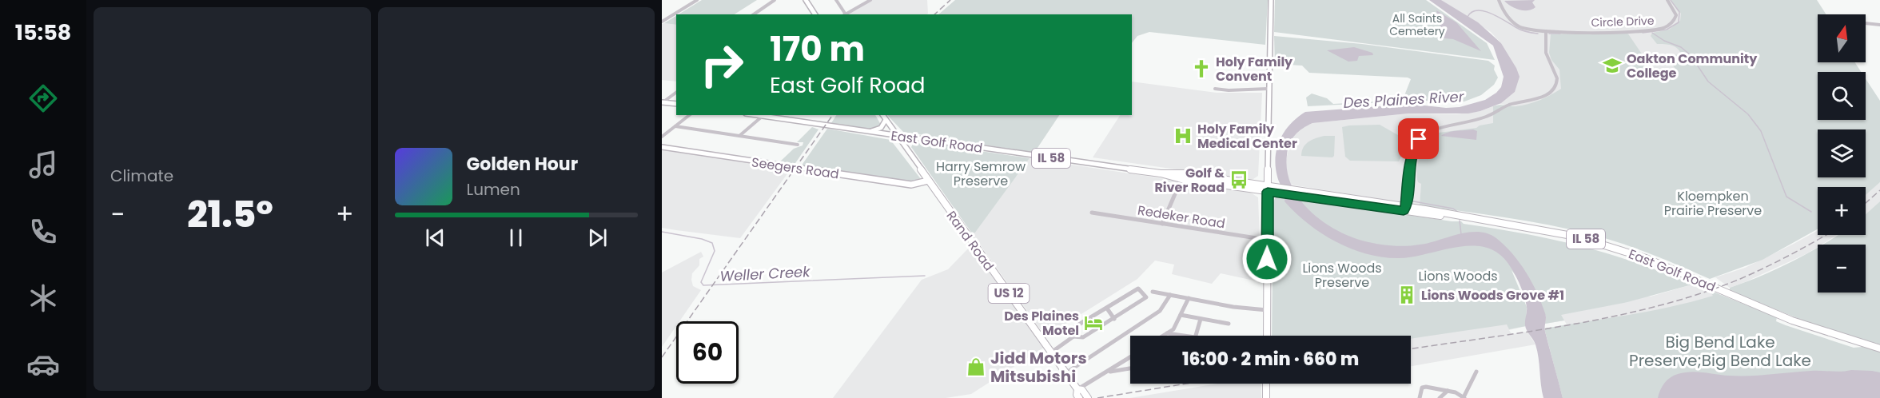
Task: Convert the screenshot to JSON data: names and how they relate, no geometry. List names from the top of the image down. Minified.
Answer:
{"streets":{"main road":["East Golf Road","IL 58","Rand Road","US 12"],"street":["Circle Drive","Seegers Road","Redeker Road"]},"crossings":[["East Golf Road","Rand Road"],["Seegers Road","Rand Road"]],"water":["Des Plaines River","Weller Creek"],"parks":["All Saints Cemetery","Harry Semrow Preserve","Kloempken Prairie Preserve","Lions Woods Preserve","Lions Woods","Big Bend Lake Preserve;Big Bend Lake"],"places":{"school or university":["Oakton Community College"],"church":["Holy Family Convent"],"hospital":["Holy Family Medical Center"],"bus stop":["Golf & River Road"],"building":["Lions Woods Grove #1"],"hotel":["Des Plaines Motel"],"shop":["Jidd Motors Mitsubishi"]},"north":"top","page":{"tabs":"15:58","tile":"Climate","map_buttons":["+","−"],"turn":["170 m","East Golf Road"],"song":["Golden Hour","Lumen"],"heat":["−","21.5°","+"],"limit":"60","trip":"16:00 · 2 min · 660 m"}}
